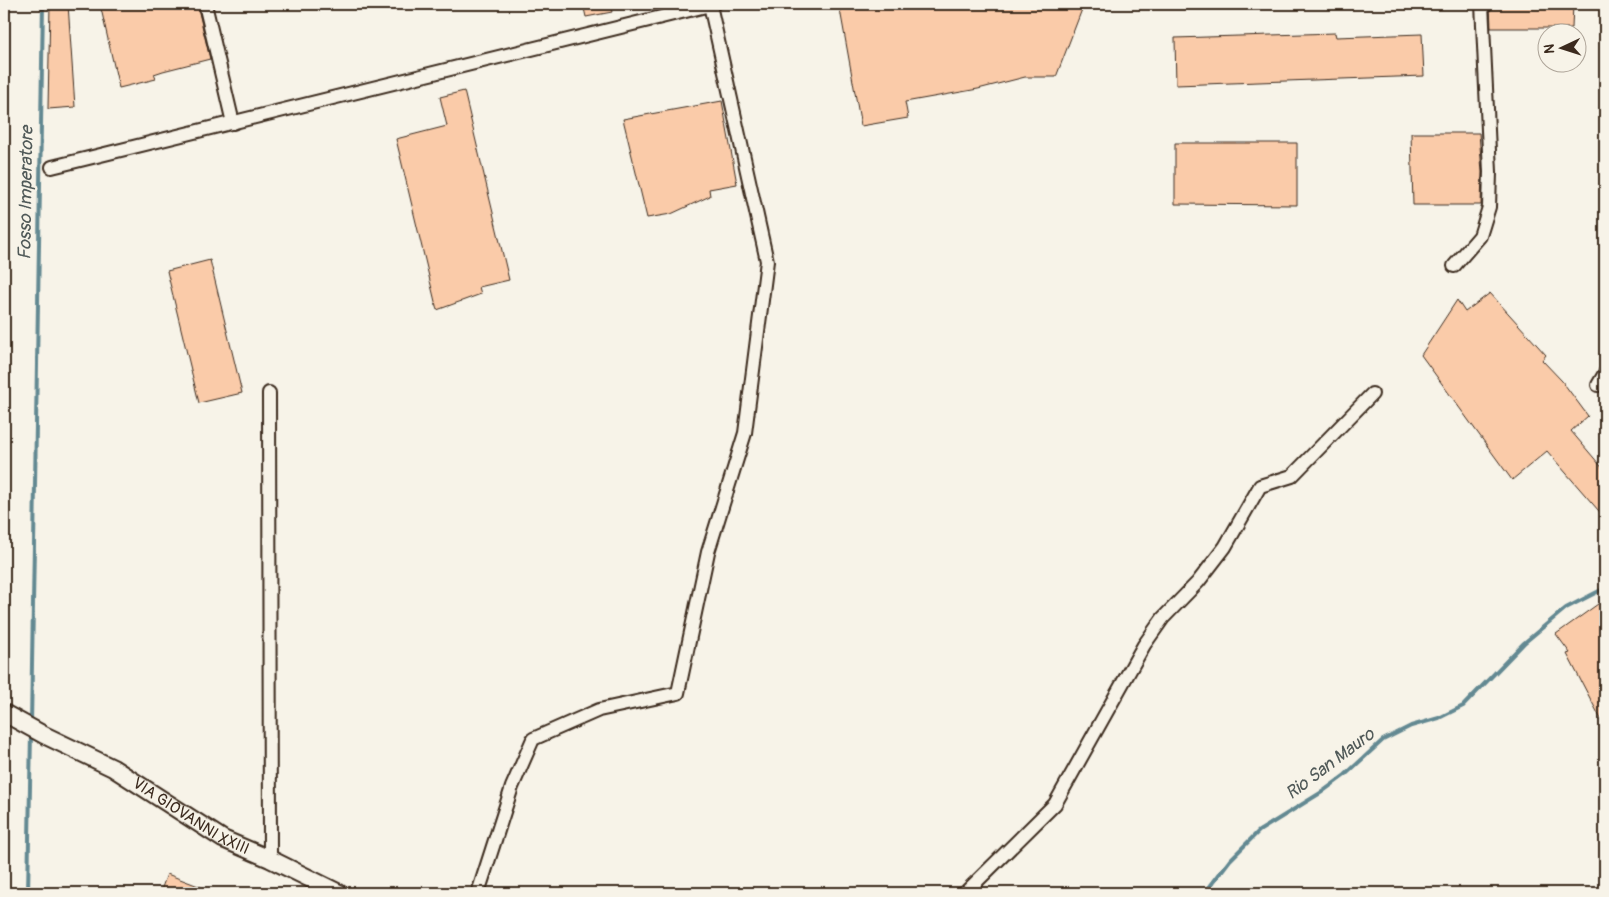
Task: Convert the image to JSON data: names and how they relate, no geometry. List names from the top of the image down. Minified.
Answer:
{"streets":{"main road":["VIA GIOVANNI XXIII"]},"water":["Fosso Imperatore","Rio San Mauro"],"north":"left"}
